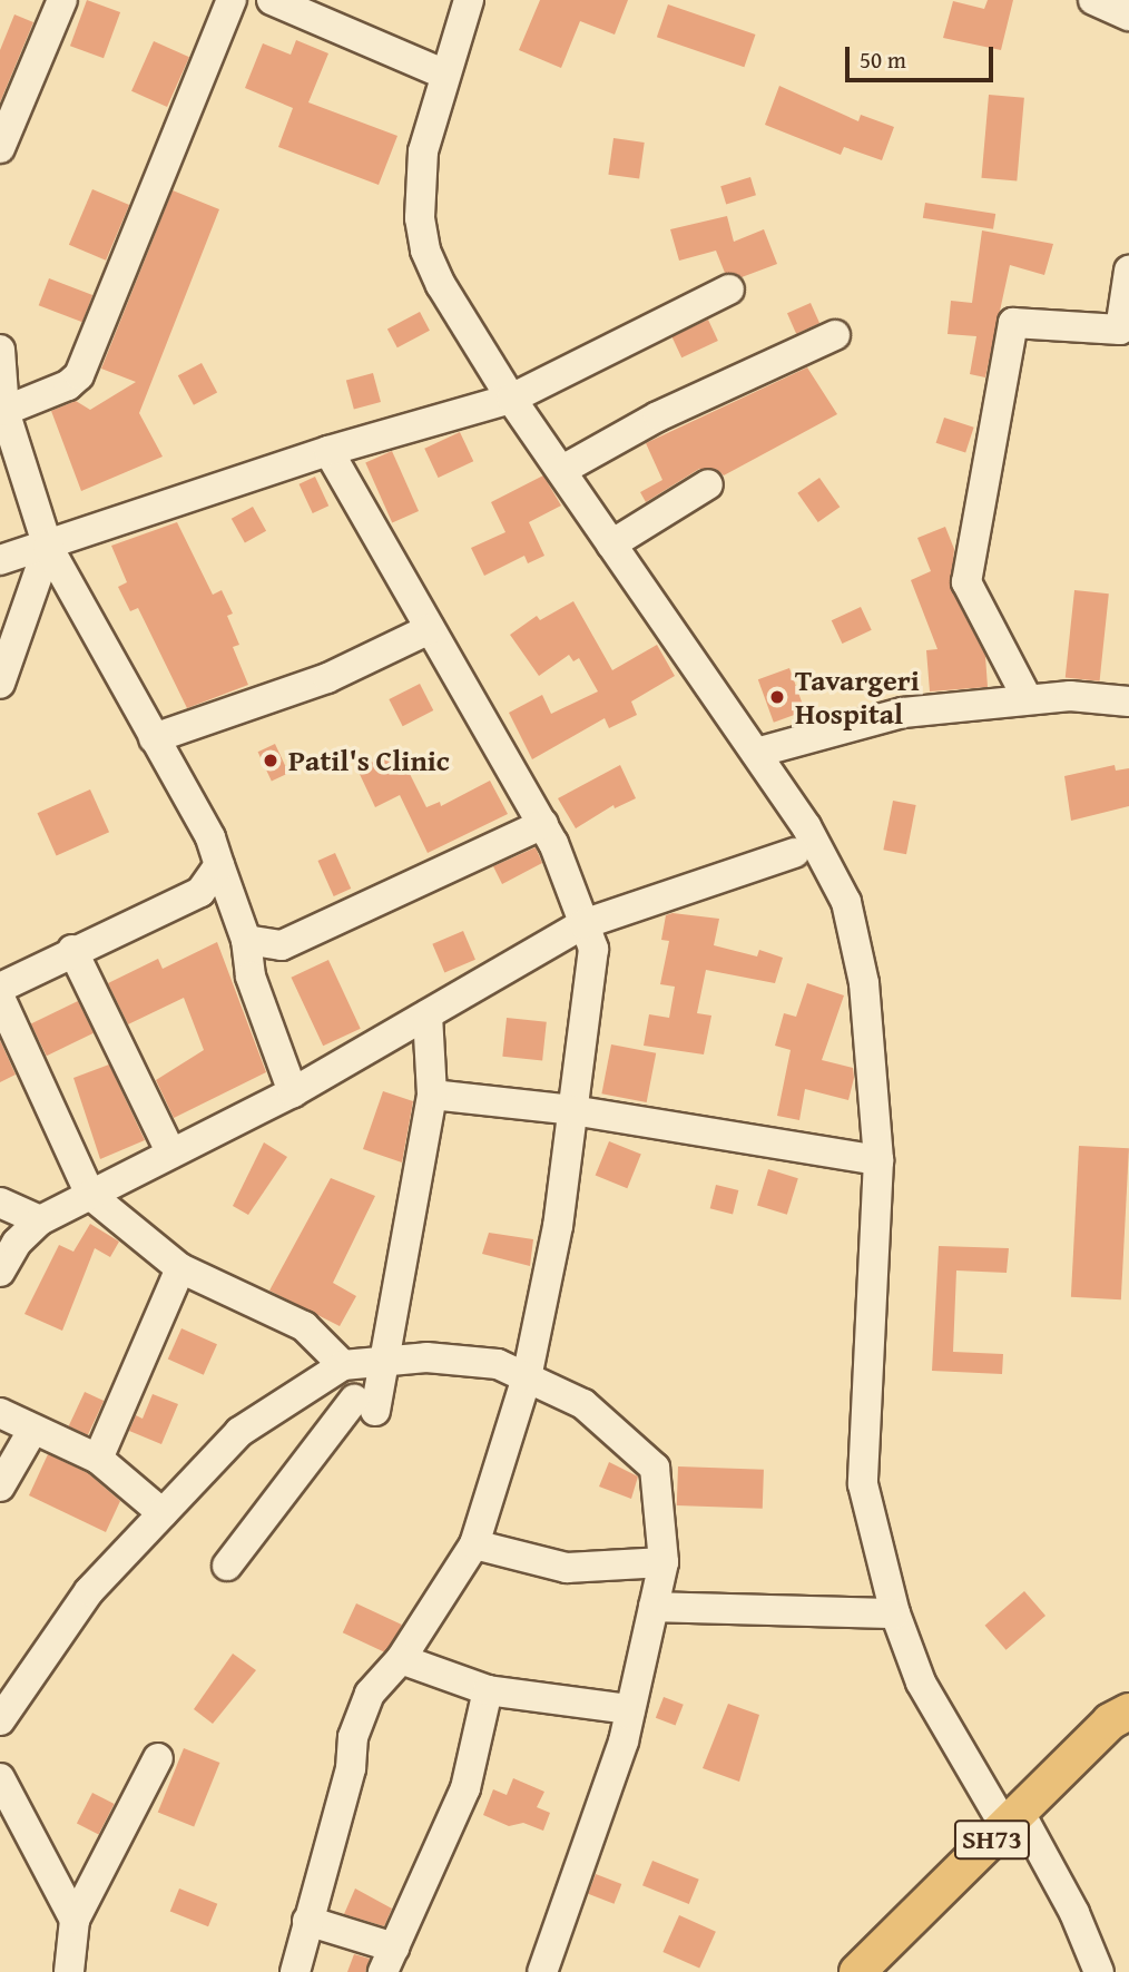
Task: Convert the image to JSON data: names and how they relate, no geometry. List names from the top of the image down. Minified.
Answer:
{"streets":{"main road":["SH73"]},"places":["Tavargeri Hospital","Patil's Clinic"],"scale_bar":"50 m"}
